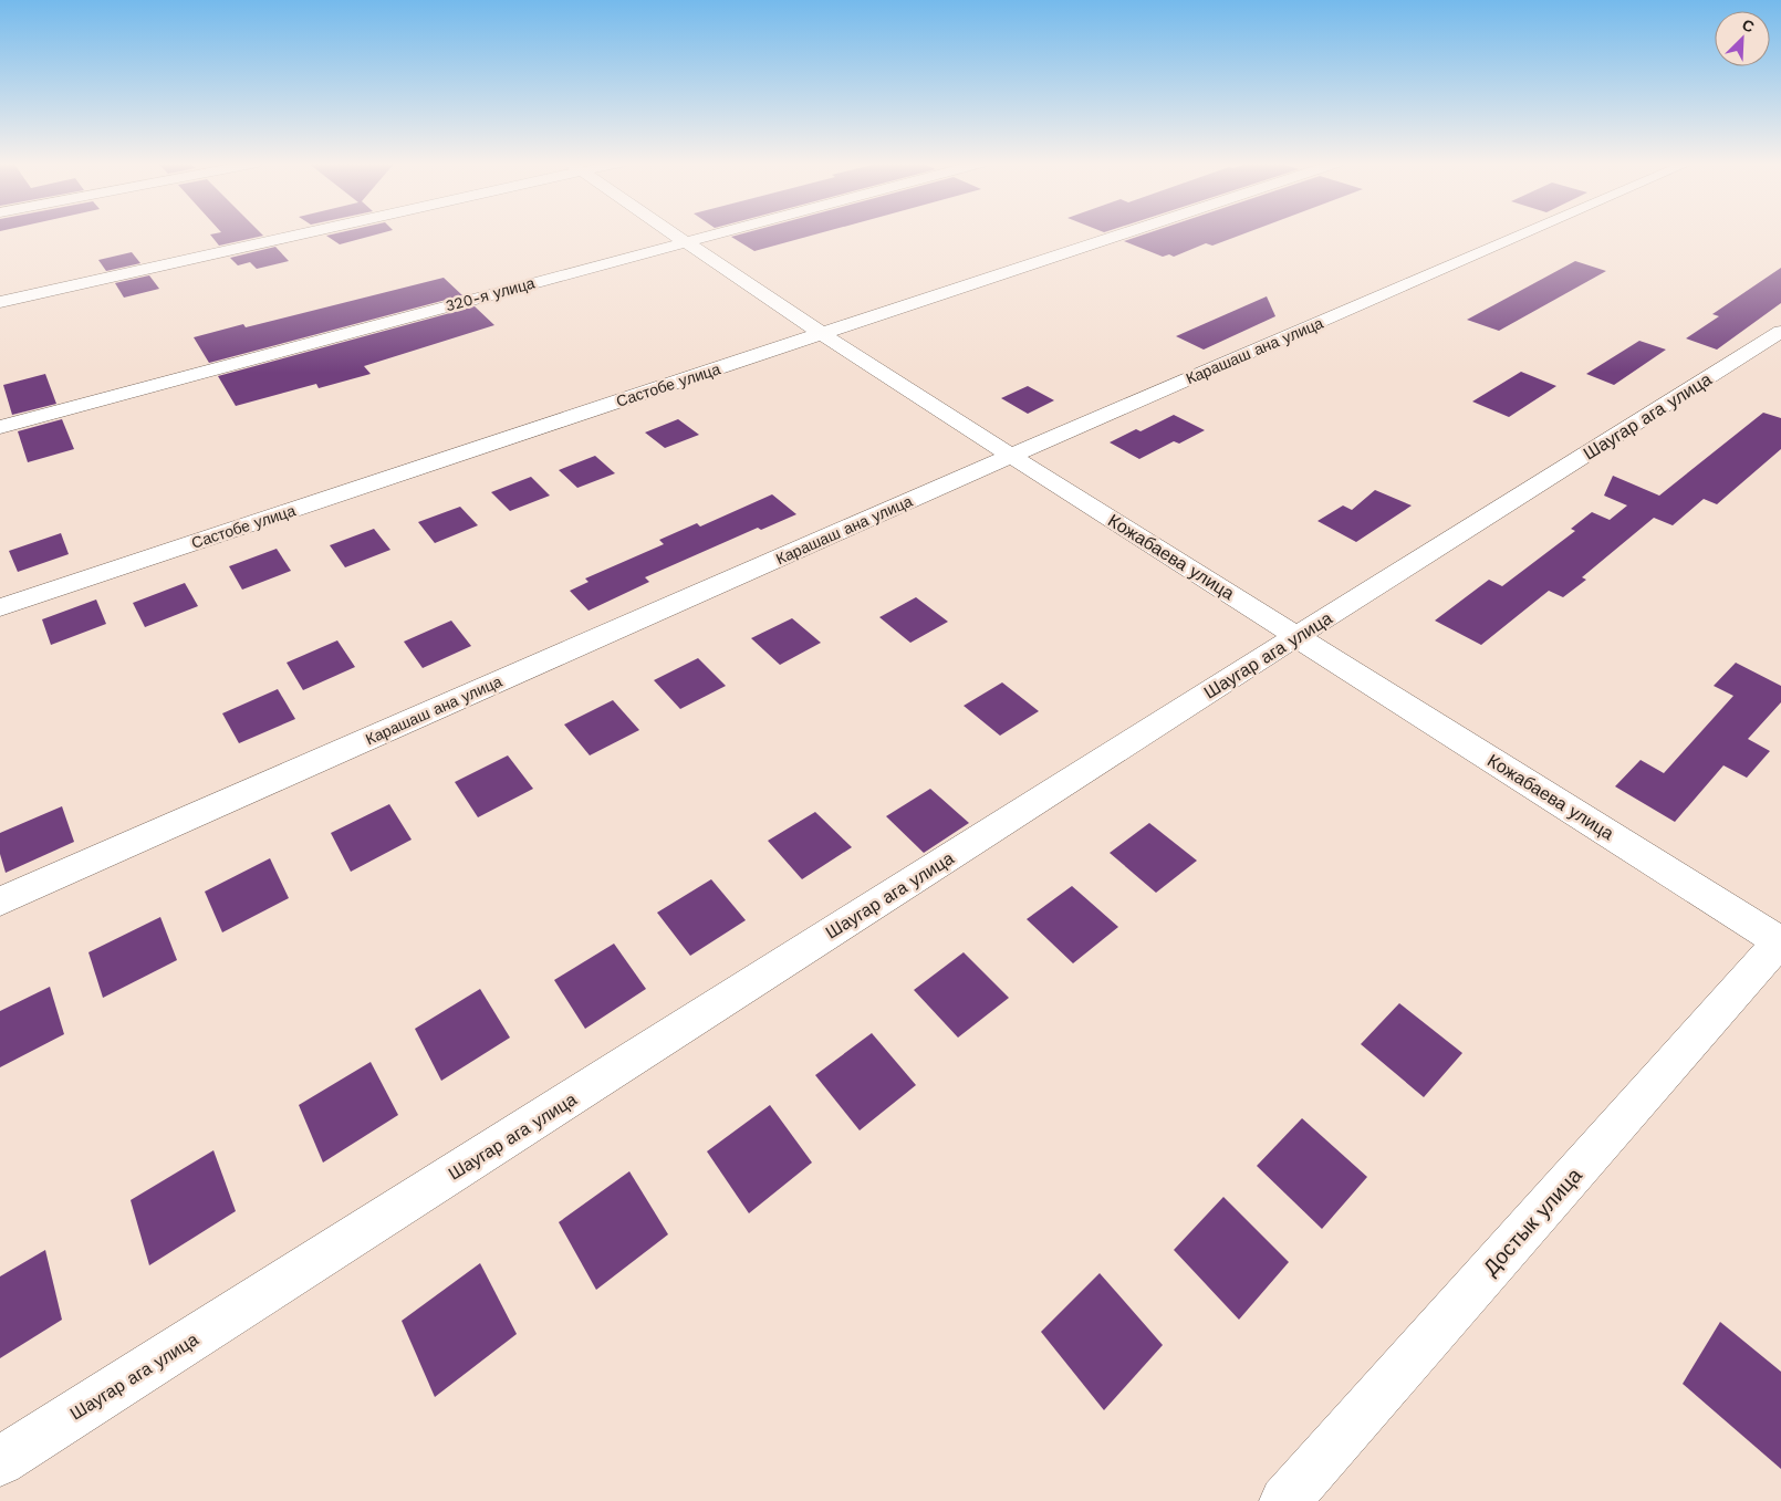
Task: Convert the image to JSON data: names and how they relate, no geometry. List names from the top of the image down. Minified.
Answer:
{"streets":{"street":["320-я улица","Карашаш ана улица","Састобе улица","Шаугар ага улица","Кожабаева улица","Достык улица"]},"crossings":[["320-я улица","Кожабаева улица"],["Карашаш ана улица","Кожабаева улица"],["Састобе улица","Кожабаева улица"],["Шаугар ага улица","Кожабаева улица"],["Кожабаева улица","Достык улица"]],"north":"top right"}
